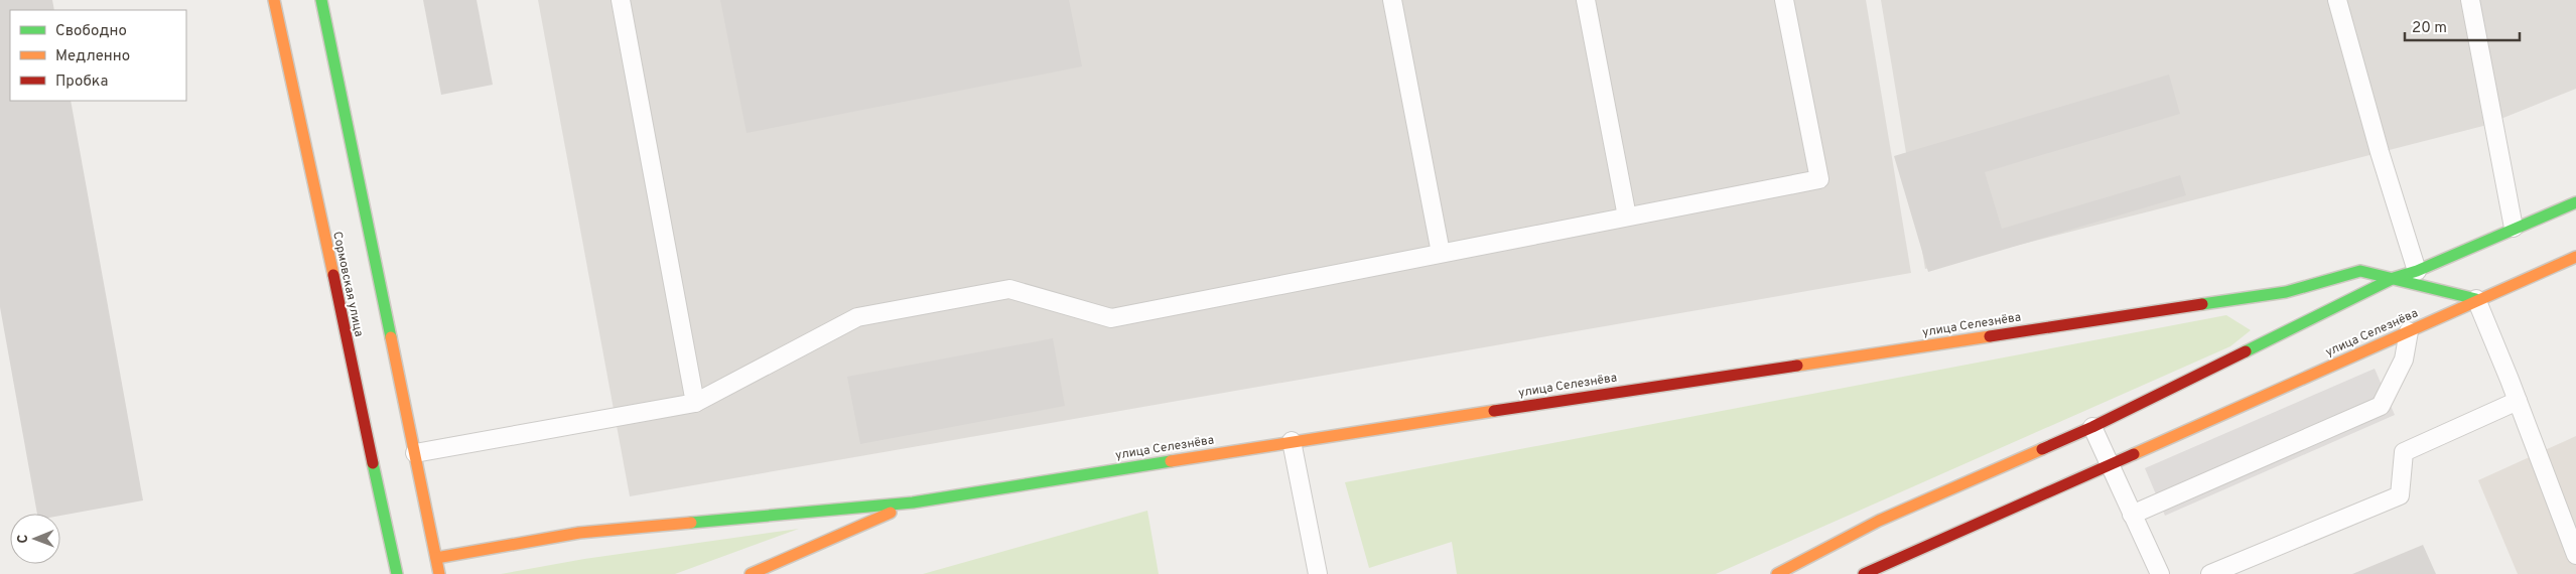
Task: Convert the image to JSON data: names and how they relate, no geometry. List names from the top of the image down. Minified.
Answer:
{"streets":{"main road":["Сормовская улица","улица Селезнёва"]},"legend":["Свободно","Медленно","Пробка"],"scale_bar":"20 m","north":"left"}
